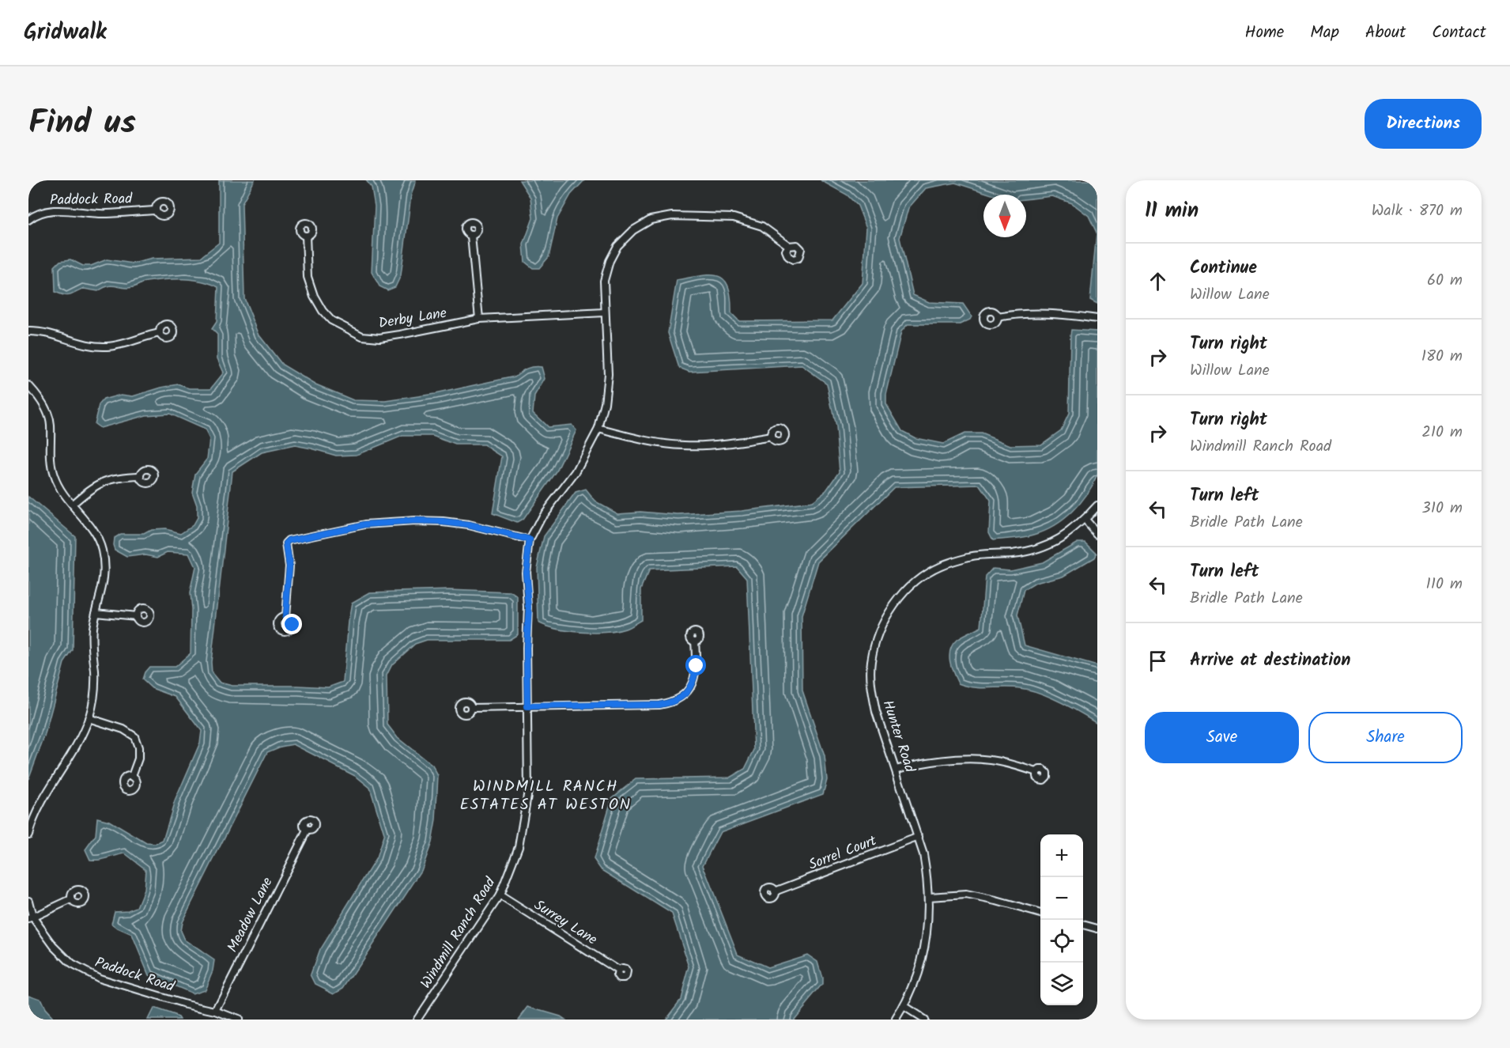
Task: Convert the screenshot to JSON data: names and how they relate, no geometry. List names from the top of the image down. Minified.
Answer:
{"streets":{"street":["Paddock Road","Derby Lane","Hunter Road","Sorrel Court","Meadow Lane","Surrey Lane","Windmill Ranch Road"]},"crossings":[["Paddock Road","Meadow Lane"],["Derby Lane","Windmill Ranch Road"],["Hunter Road","Sorrel Court"],["Surrey Lane","Windmill Ranch Road"]],"districts":["WINDMILL RANCH ESTATES AT WESTON"],"north":"bottom","page":{"header":"Gridwalk","nav":["Home","Map","About","Contact"],"title":"Find us","buttons":["Directions",["Save","Share"]],"heading":["11 min","Walk · 870 m"],"list":[["Continue","Willow Lane","60 m"],["Turn right","Willow Lane","180 m"],["Turn right","Windmill Ranch Road","210 m"],["Turn left","Bridle Path Lane","310 m"],["Turn left","Bridle Path Lane","110 m"],"Arrive at destination"],"map_buttons":["+","−"]}}
